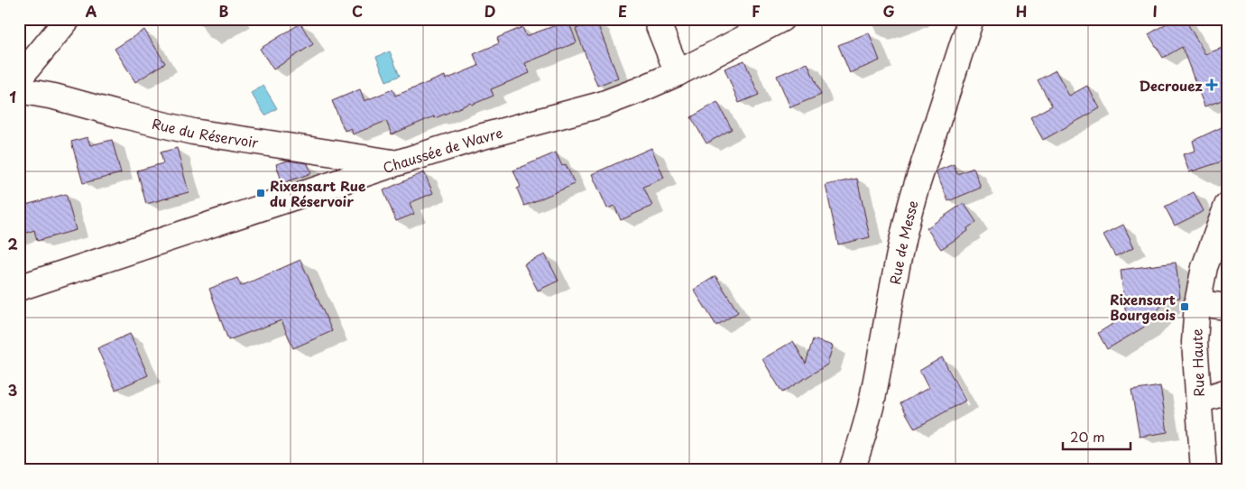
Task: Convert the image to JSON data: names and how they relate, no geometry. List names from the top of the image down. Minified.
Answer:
{"streets":{"street":["Rue du Réservoir","Chaussée de Wavre","Rue de Messe","Rue Haute"]},"crossings":[["Rue du Réservoir","Chaussée de Wavre"]],"places":{"health":["Decrouez"],"transit":["Rixensart Rue du Réservoir","Rixensart Bourgeois"]},"scale_bar":"20 m","grid":{"columns":["A","B","C","D","E","F","G","H","I"],"rows":["1","2","3"]}}
